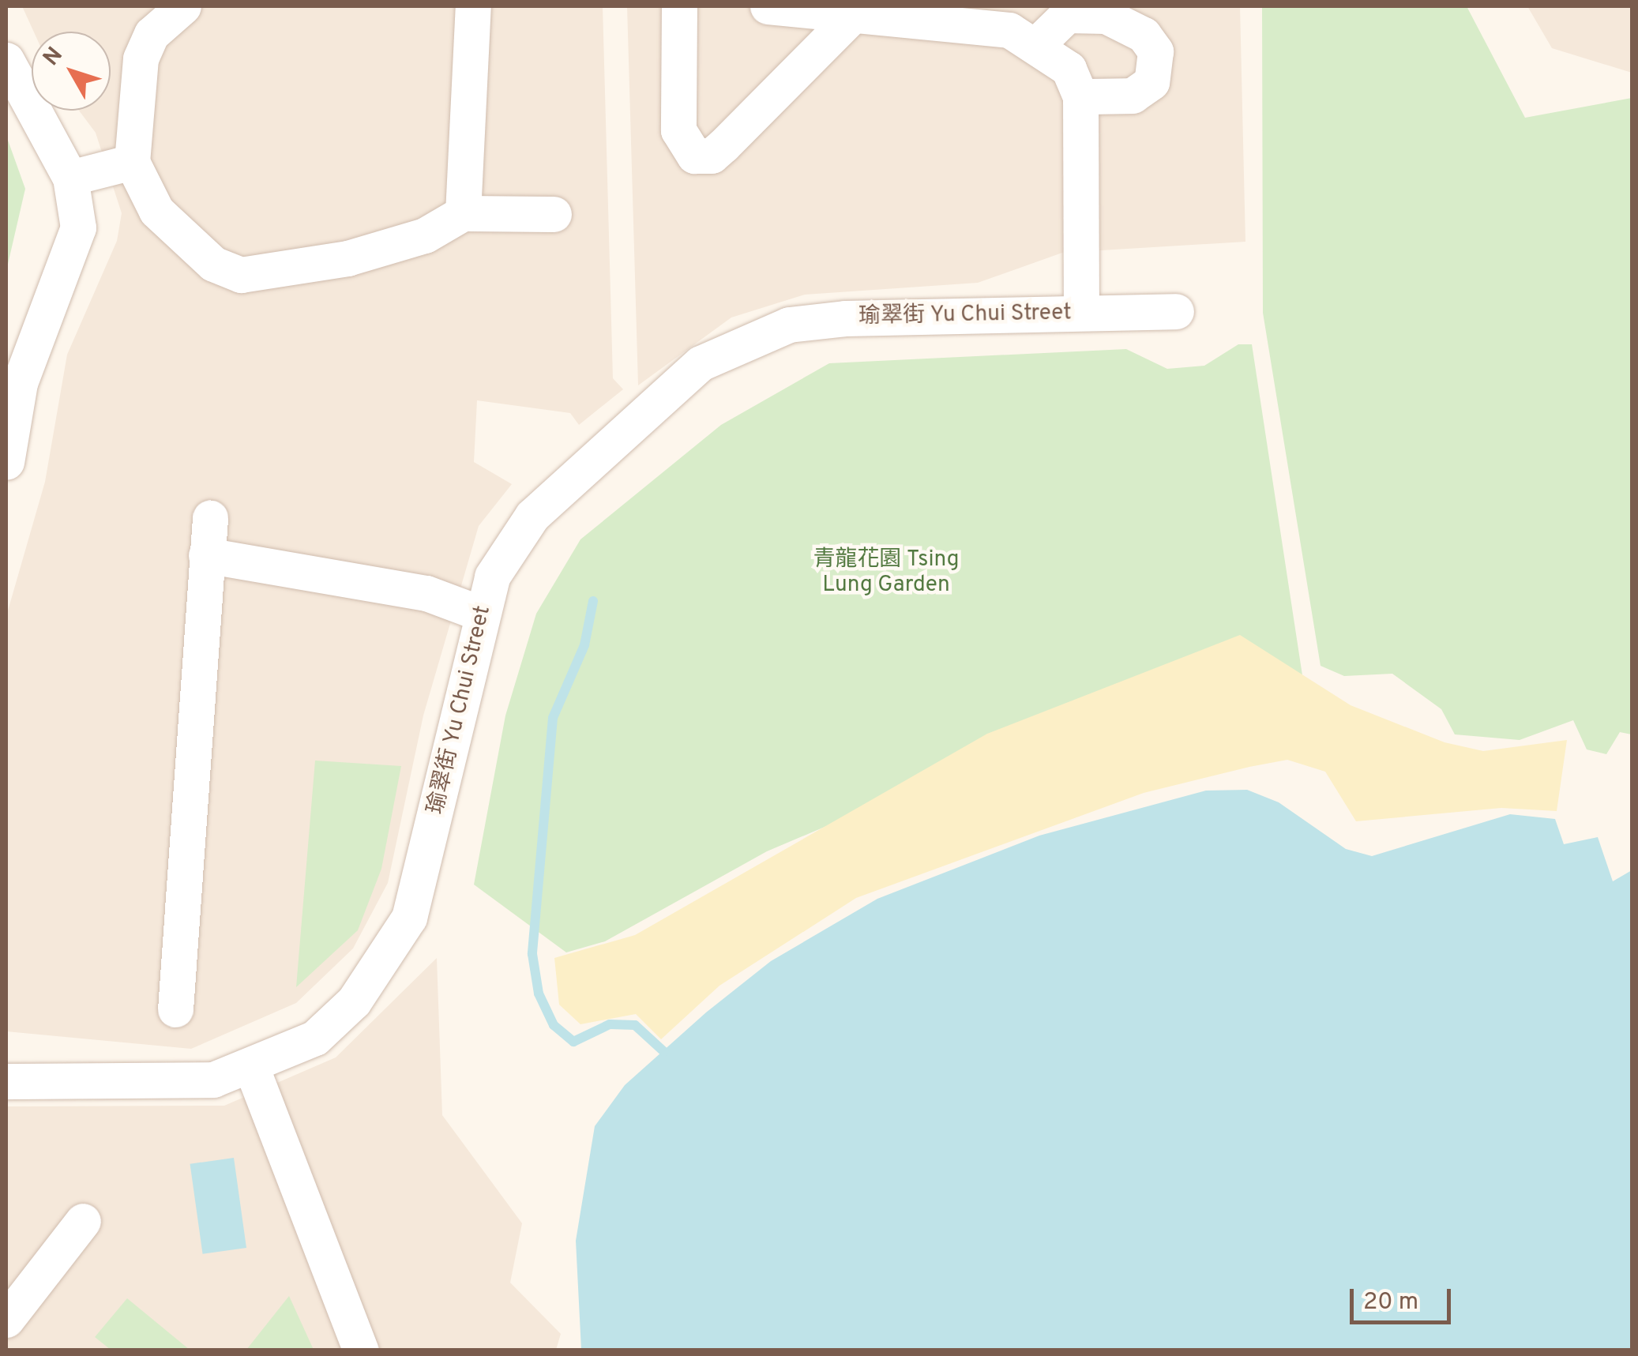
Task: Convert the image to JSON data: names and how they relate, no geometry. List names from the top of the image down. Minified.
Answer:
{"streets":{"street":["瑜翠街 Yu Chui Street"]},"parks":["青龍花園 Tsing Lung Garden"],"scale_bar":"20 m","north":"top left"}
